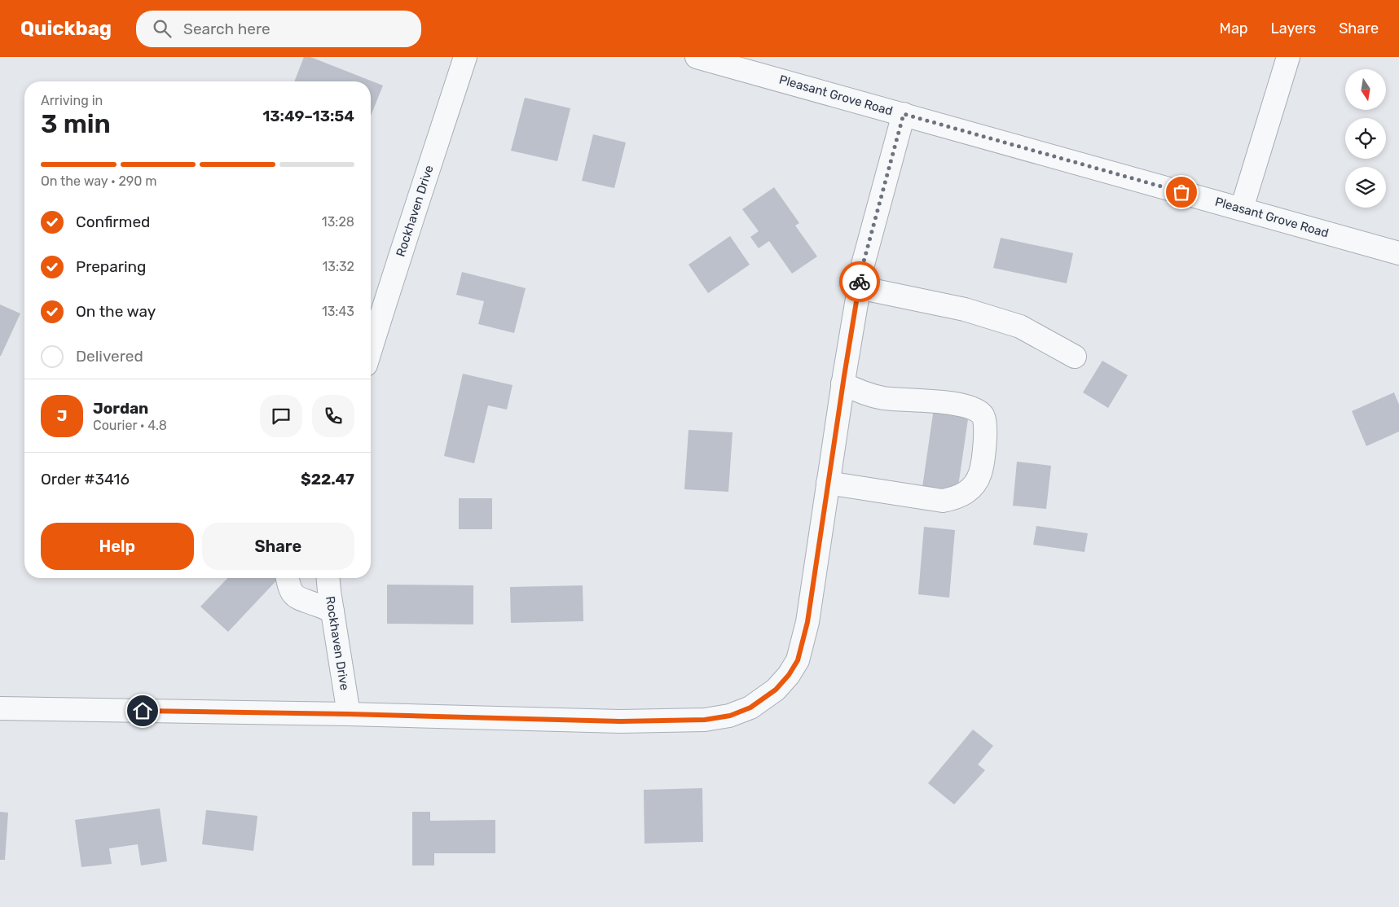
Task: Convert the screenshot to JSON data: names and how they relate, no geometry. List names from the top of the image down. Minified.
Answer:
{"streets":{"street":["Pleasant Grove Road","Rockhaven Drive"]},"north":"bottom","page":{"header":"Quickbag","search":"Search here","nav":["Map","Layers","Share"],"heading":["3 min","Arriving in","13:49–13:54"],"panel":["Jordan","Courier · 4.8","Order #3416","$22.47"],"bar":"On the way · 290 m","list":[["Confirmed","13:28"],["Preparing","13:32"],["On the way","13:43"],"Delivered"],"round":"J","buttons":["Help","Share"]}}
